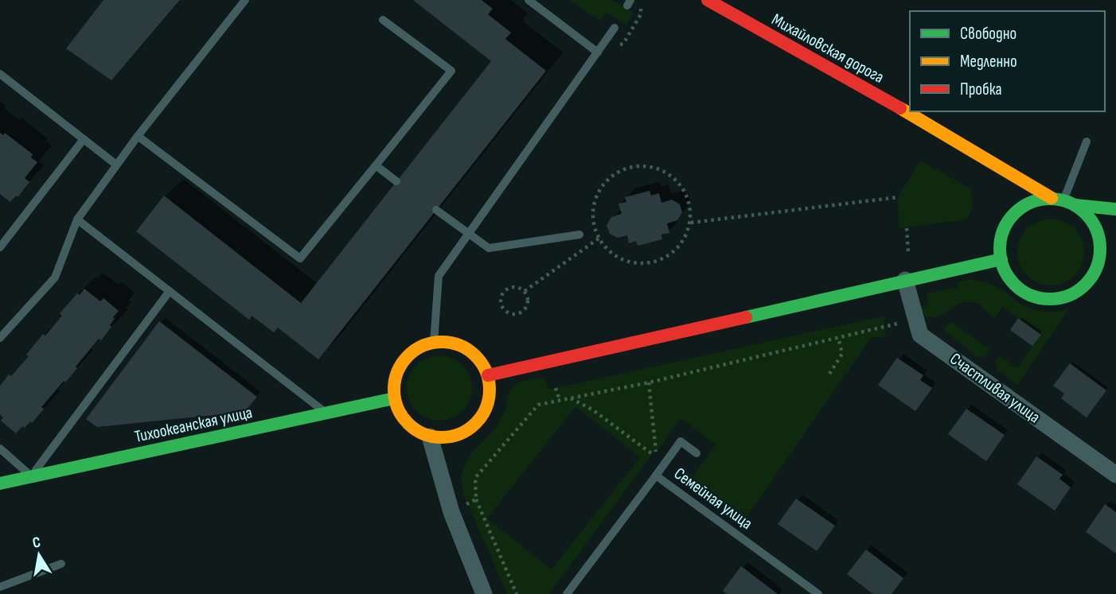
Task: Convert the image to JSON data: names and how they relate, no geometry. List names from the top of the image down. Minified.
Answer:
{"streets":{"street":["Михайловская дорога","Счастливая улица","Тихоокеанская улица"],"lane":["Семейная улица"]},"legend":["Свободно","Медленно","Пробка"],"north":"top"}
